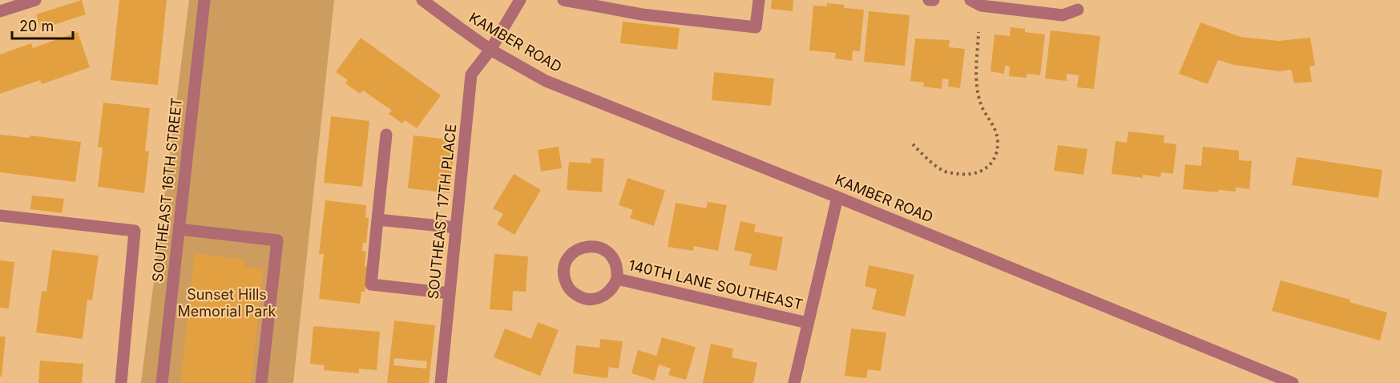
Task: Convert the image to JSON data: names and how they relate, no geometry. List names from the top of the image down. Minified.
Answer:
{"streets":{"street":["KAMBER ROAD","SOUTHEAST 16TH STREET","SOUTHEAST 17TH PLACE","140TH LANE SOUTHEAST"]},"crossings":[["KAMBER ROAD","SOUTHEAST 17TH PLACE"]],"parks":["Sunset Hills Memorial Park"],"scale_bar":"20 m"}
